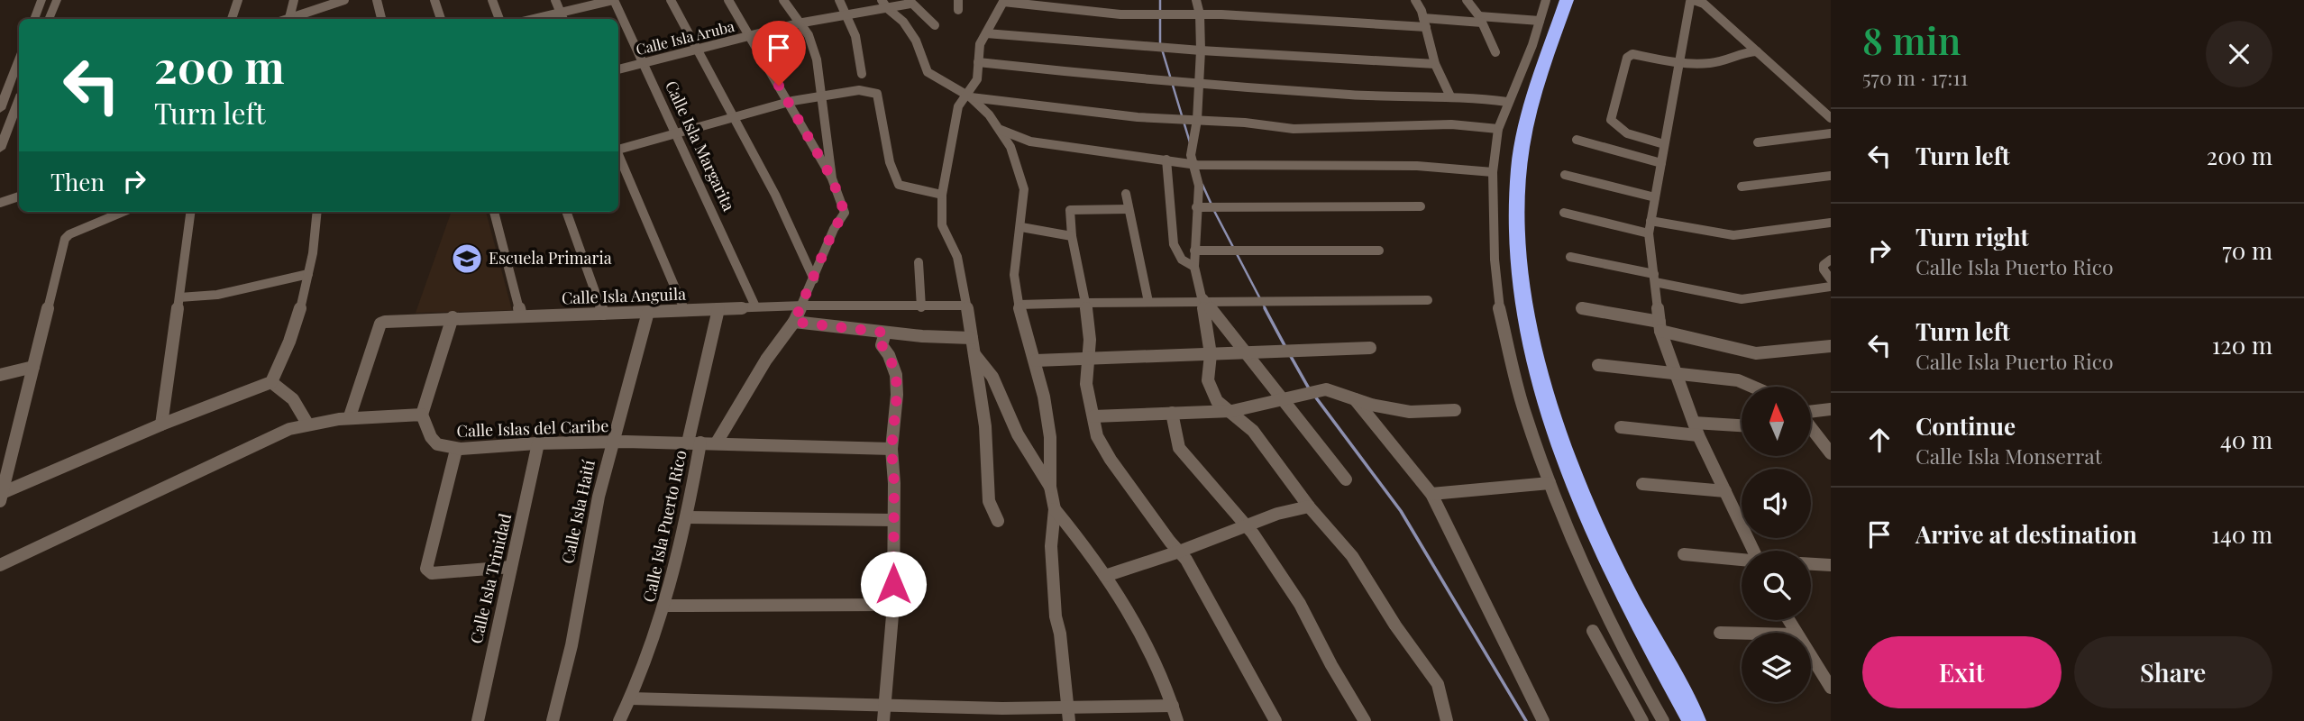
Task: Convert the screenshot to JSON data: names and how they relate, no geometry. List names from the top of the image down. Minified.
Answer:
{"streets":{"street":["Calle Isla Aruba","Calle Isla Margarita","Calle Isla Anguila","Calle Islas del Caribe","Calle Isla Haití","Calle Isla Puerto Rico","Calle Isla Trinidad"]},"crossings":[["Calle Isla Aruba","Calle Isla Margarita"],["Calle Isla Margarita","Calle Isla Anguila"],["Calle Isla Anguila","Calle Isla Haití"],["Calle Isla Anguila","Calle Isla Puerto Rico"],["Calle Islas del Caribe","Calle Isla Haití"],["Calle Islas del Caribe","Calle Isla Puerto Rico"],["Calle Islas del Caribe","Calle Isla Trinidad"]],"places":{"school or university":["Escuela Primaria"]},"north":"top","page":{"heading":["8 min","570 m · 17:11"],"turn":["200 m","Turn left"],"list":[{"name":"Turn left","value":"200 m"},{"name":"Turn right","note":"Calle Isla Puerto Rico","value":"70 m"},{"name":"Turn left","note":"Calle Isla Puerto Rico","value":"120 m"},{"name":"Continue","note":"Calle Isla Monserrat","value":"40 m"},{"name":"Arrive at destination","value":"140 m"}],"then":"Then","buttons":["Exit","Share"]}}
